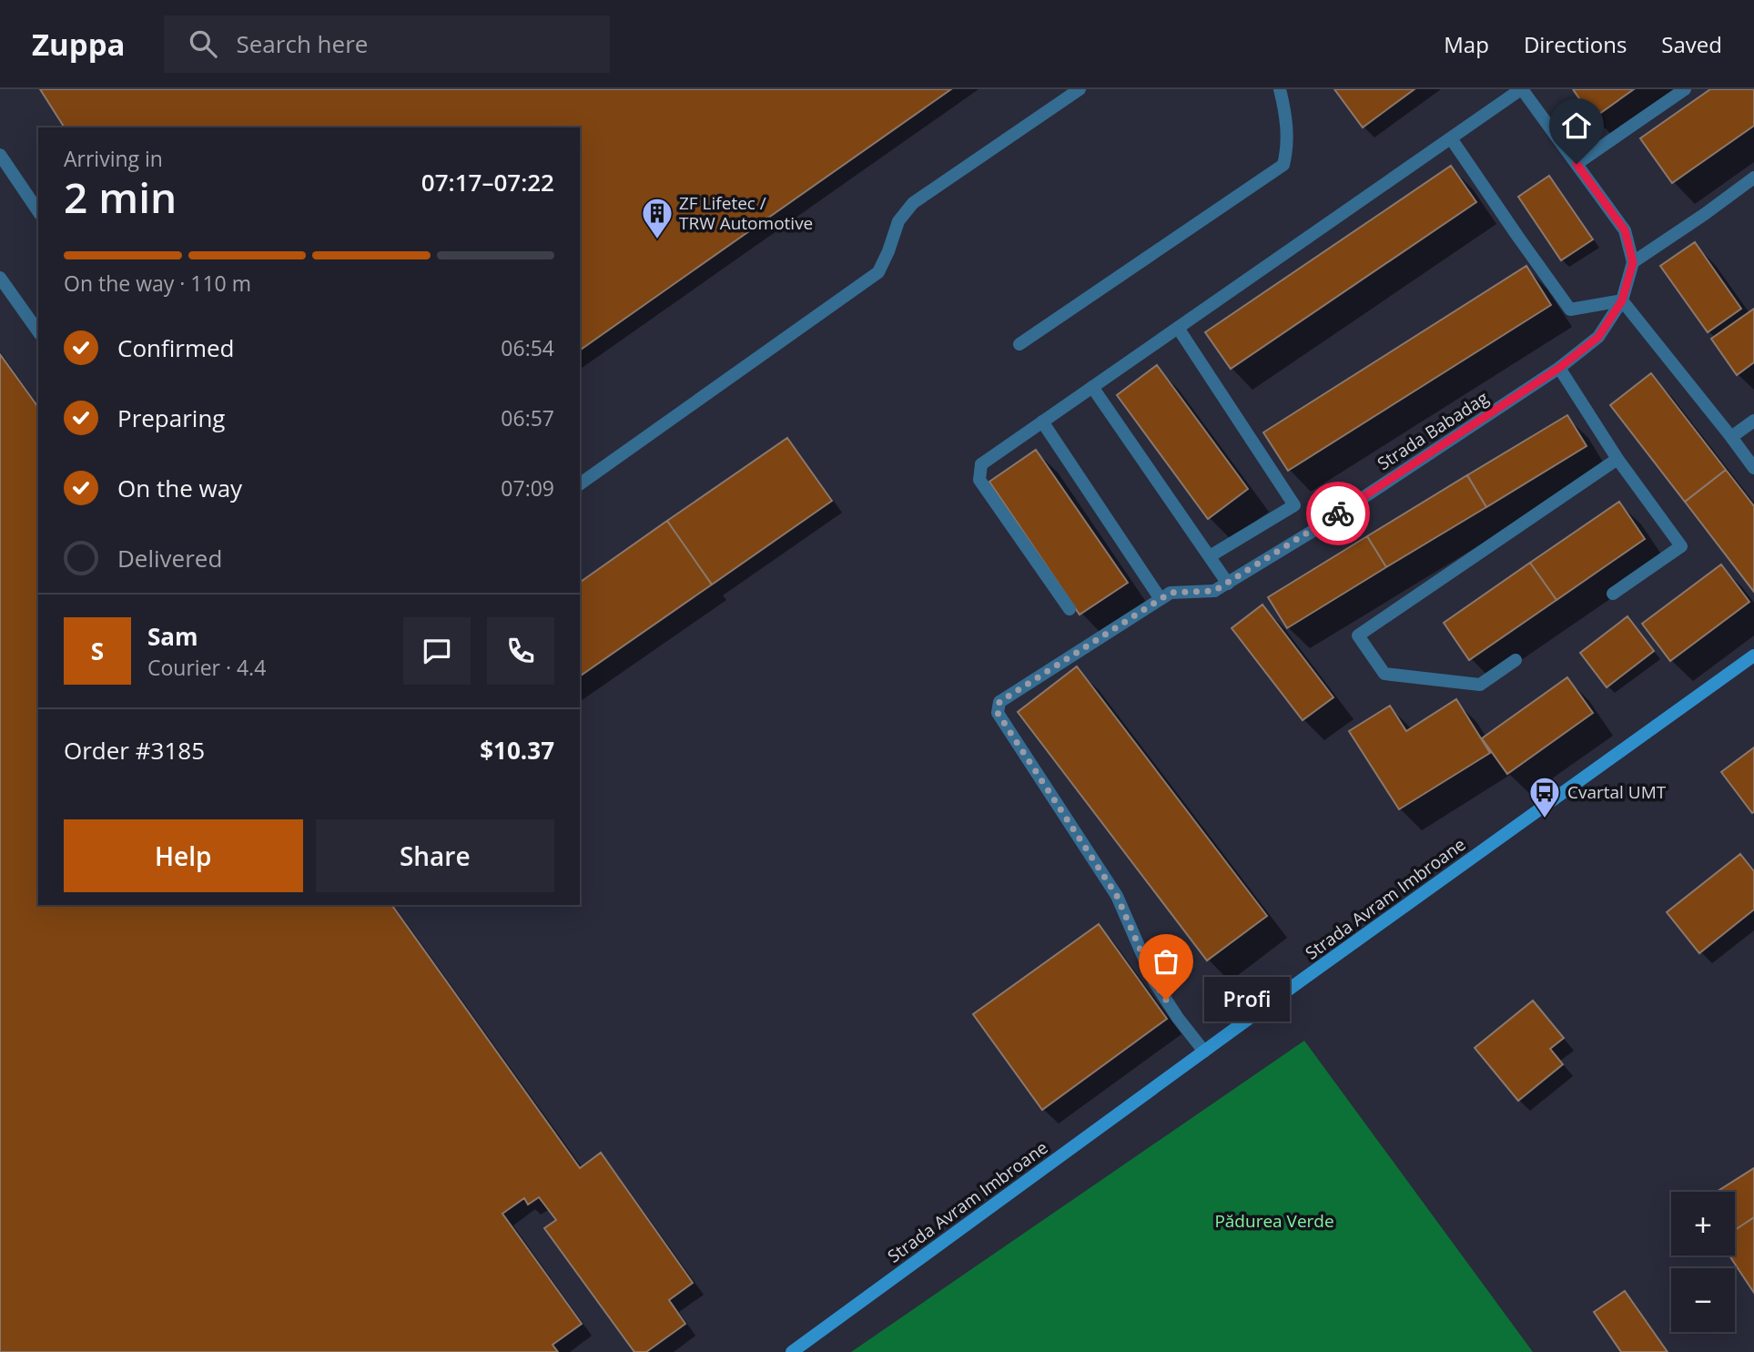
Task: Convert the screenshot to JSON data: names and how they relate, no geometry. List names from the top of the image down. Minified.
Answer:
{"streets":{"main road":["Strada Avram Imbroane"],"street":["Strada Babadag"]},"parks":["Pădurea Verde"],"places":{"building":["ZF Lifetec / TRW Automotive"],"bus stop":["Cvartal UMT"],"other":["Profi"]},"page":{"header":"Zuppa","search":"Search here","nav":["Map","Directions","Saved"],"heading":["2 min","Arriving in","07:17–07:22"],"panel":["Sam","Courier · 4.4","Order #3185","$10.37"],"bar":"On the way · 110 m","list":[["Confirmed","06:54"],["Preparing","06:57"],["On the way","07:09"],"Delivered"],"round":"S","buttons":["Help","Share"],"bubble":"Profi","map_buttons":["+","−"]}}
